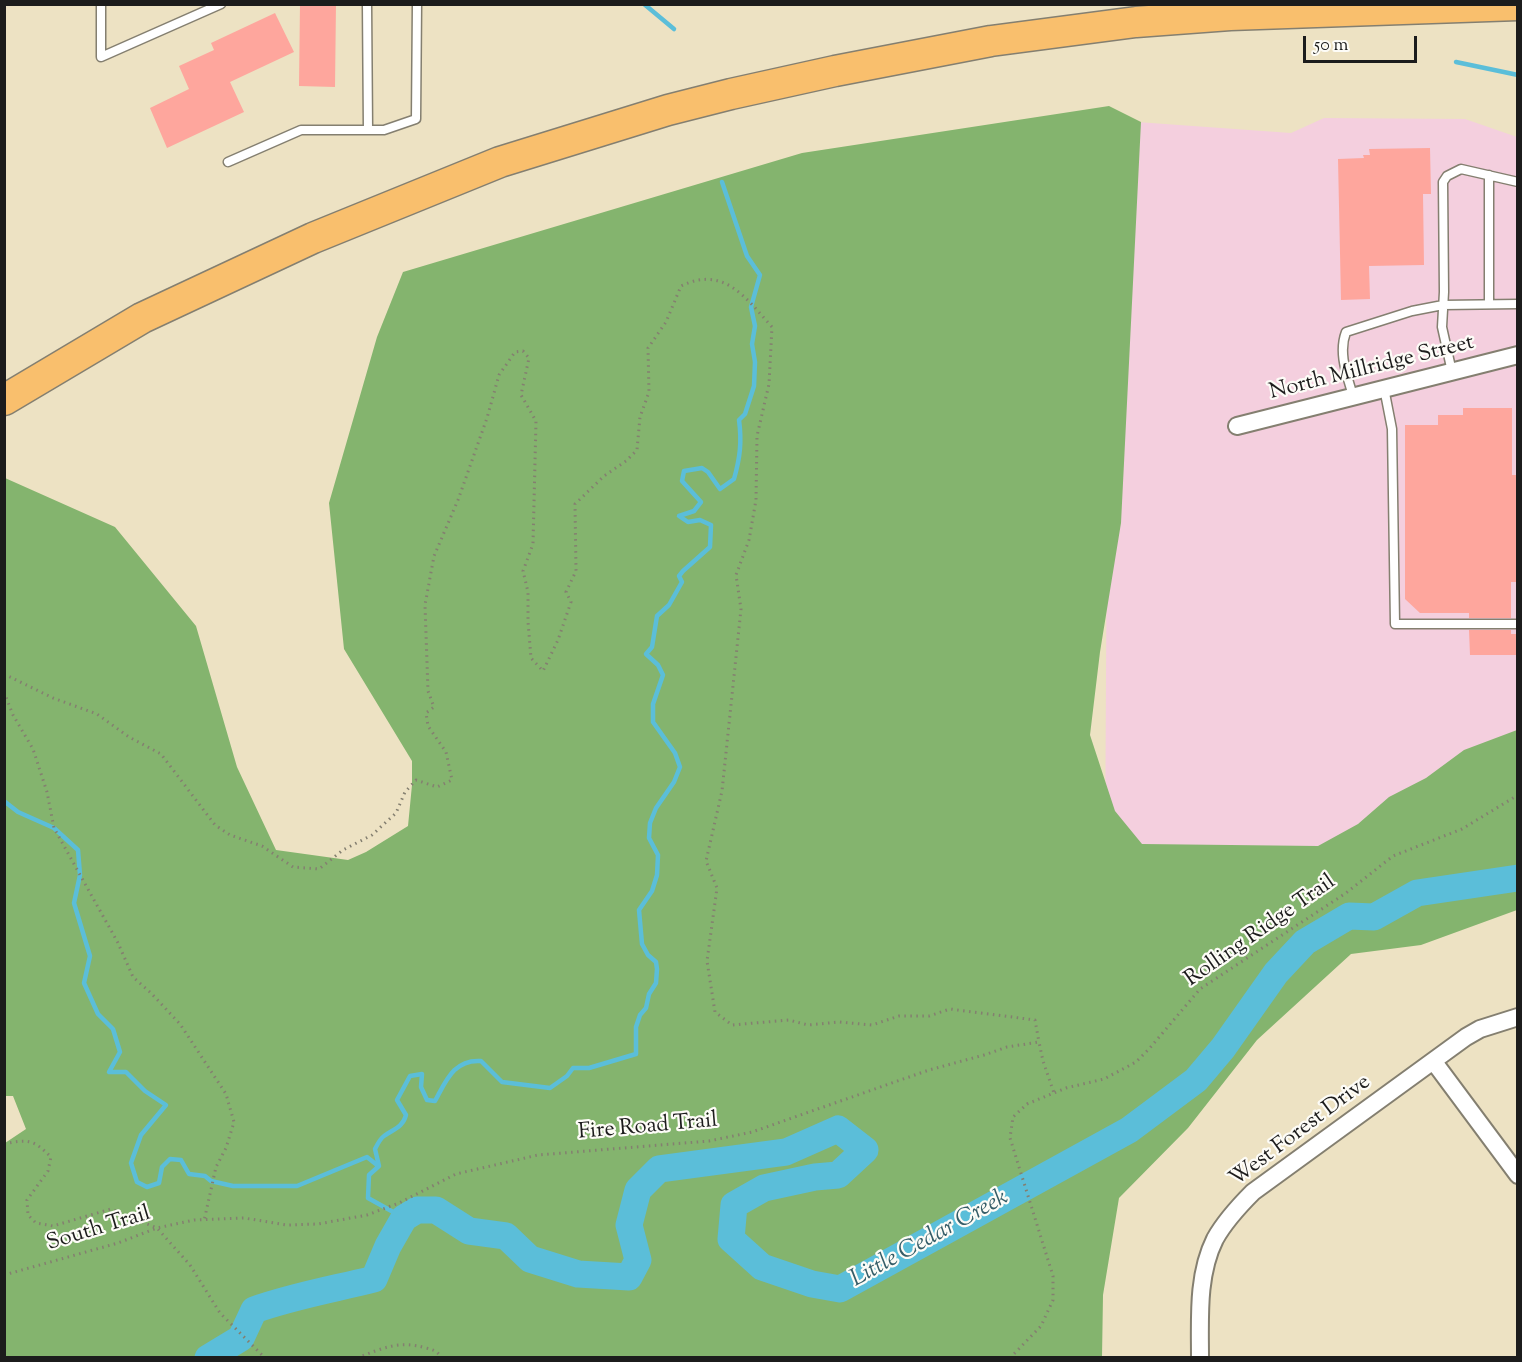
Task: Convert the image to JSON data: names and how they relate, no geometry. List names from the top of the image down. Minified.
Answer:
{"streets":{"street":["North Millridge Street","West Forest Drive"],"path":["Rolling Ridge Trail","Fire Road Trail","South Trail"]},"crossings":[["Fire Road Trail","South Trail"]],"water":["Little Cedar Creek"],"scale_bar":"50 m"}
